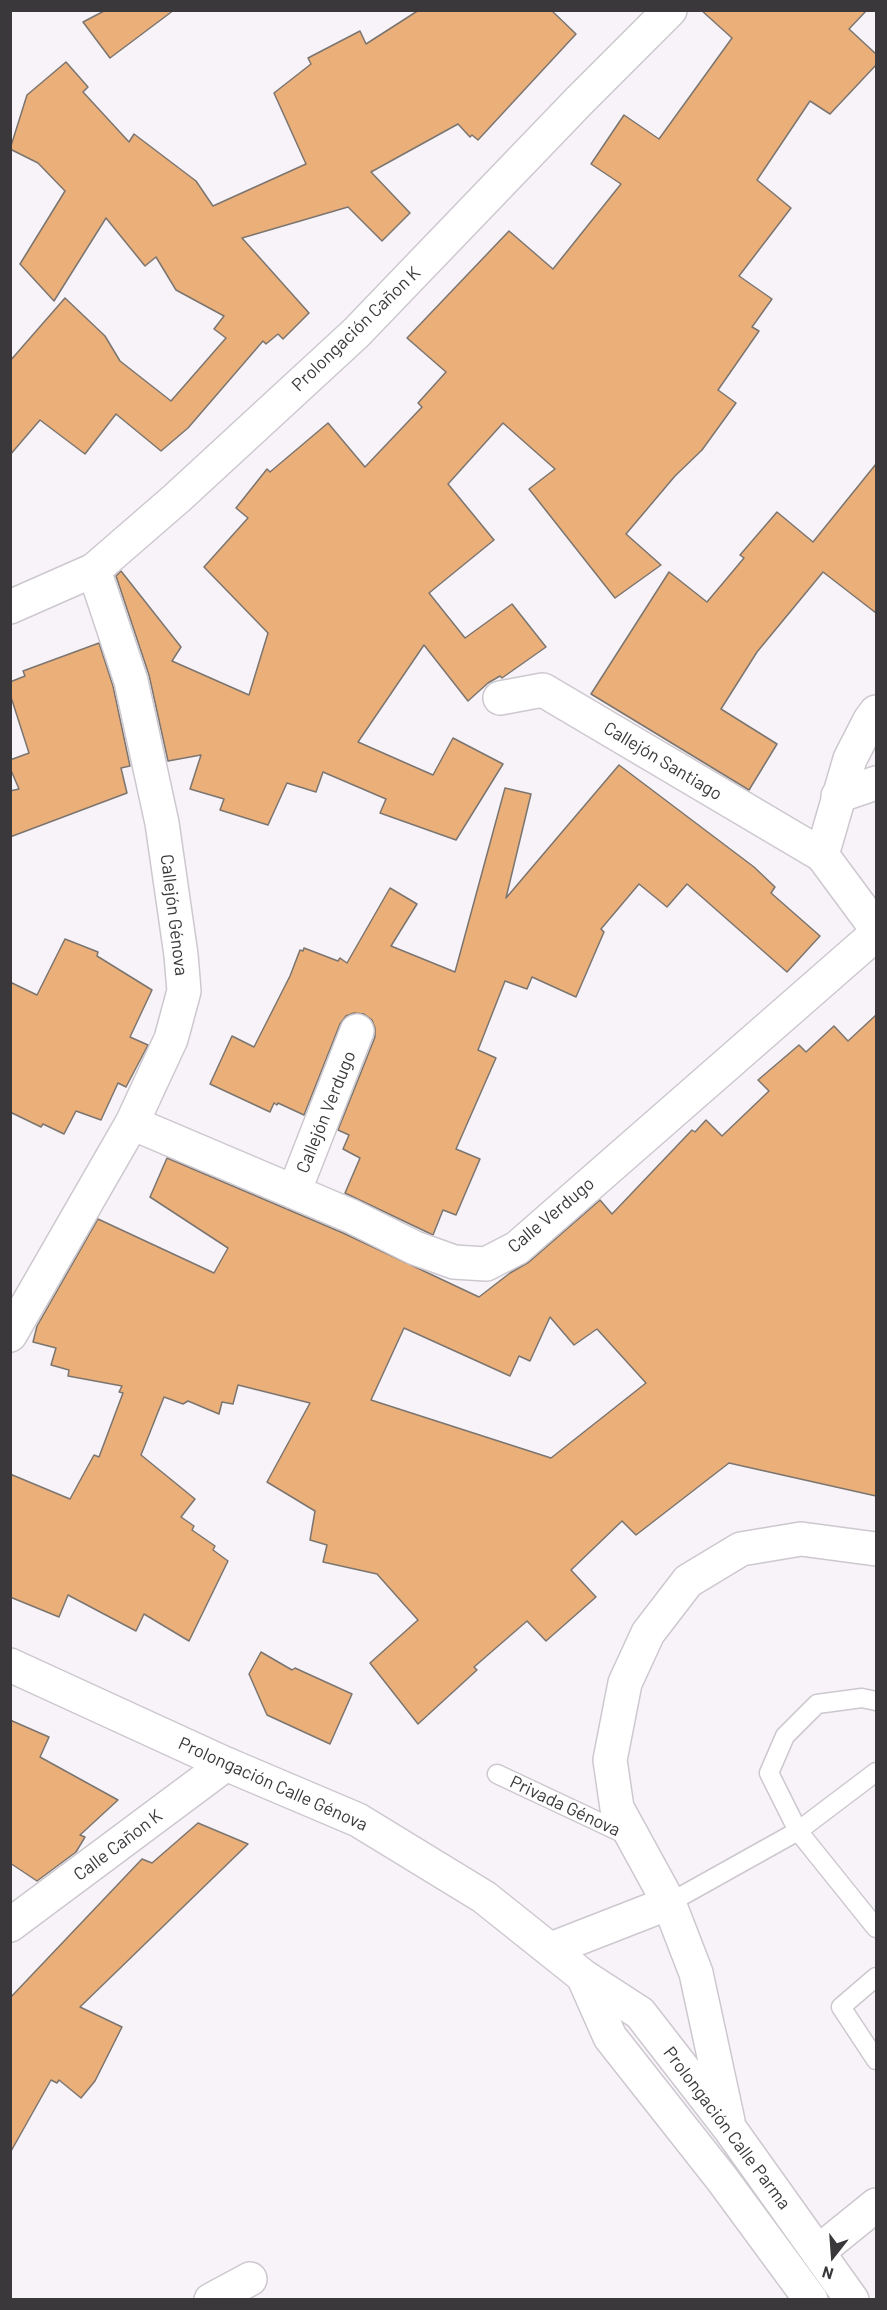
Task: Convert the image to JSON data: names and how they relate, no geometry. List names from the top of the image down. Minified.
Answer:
{"streets":{"street":["Prolongación Cañon K","Callejón Santiago","Callejón Génova","Callejón Verdugo","Calle Verdugo","Prolongación Calle Génova","Calle Cañon K","Prolongación Calle Parma"],"lane":["Privada Génova"]},"crossings":[["Prolongación Cañon K","Callejón Génova"],["Callejón Génova","Calle Verdugo"],["Callejón Verdugo","Calle Verdugo"],["Prolongación Calle Génova","Calle Cañon K"],["Prolongación Calle Génova","Prolongación Calle Parma"]],"north":"bottom"}
